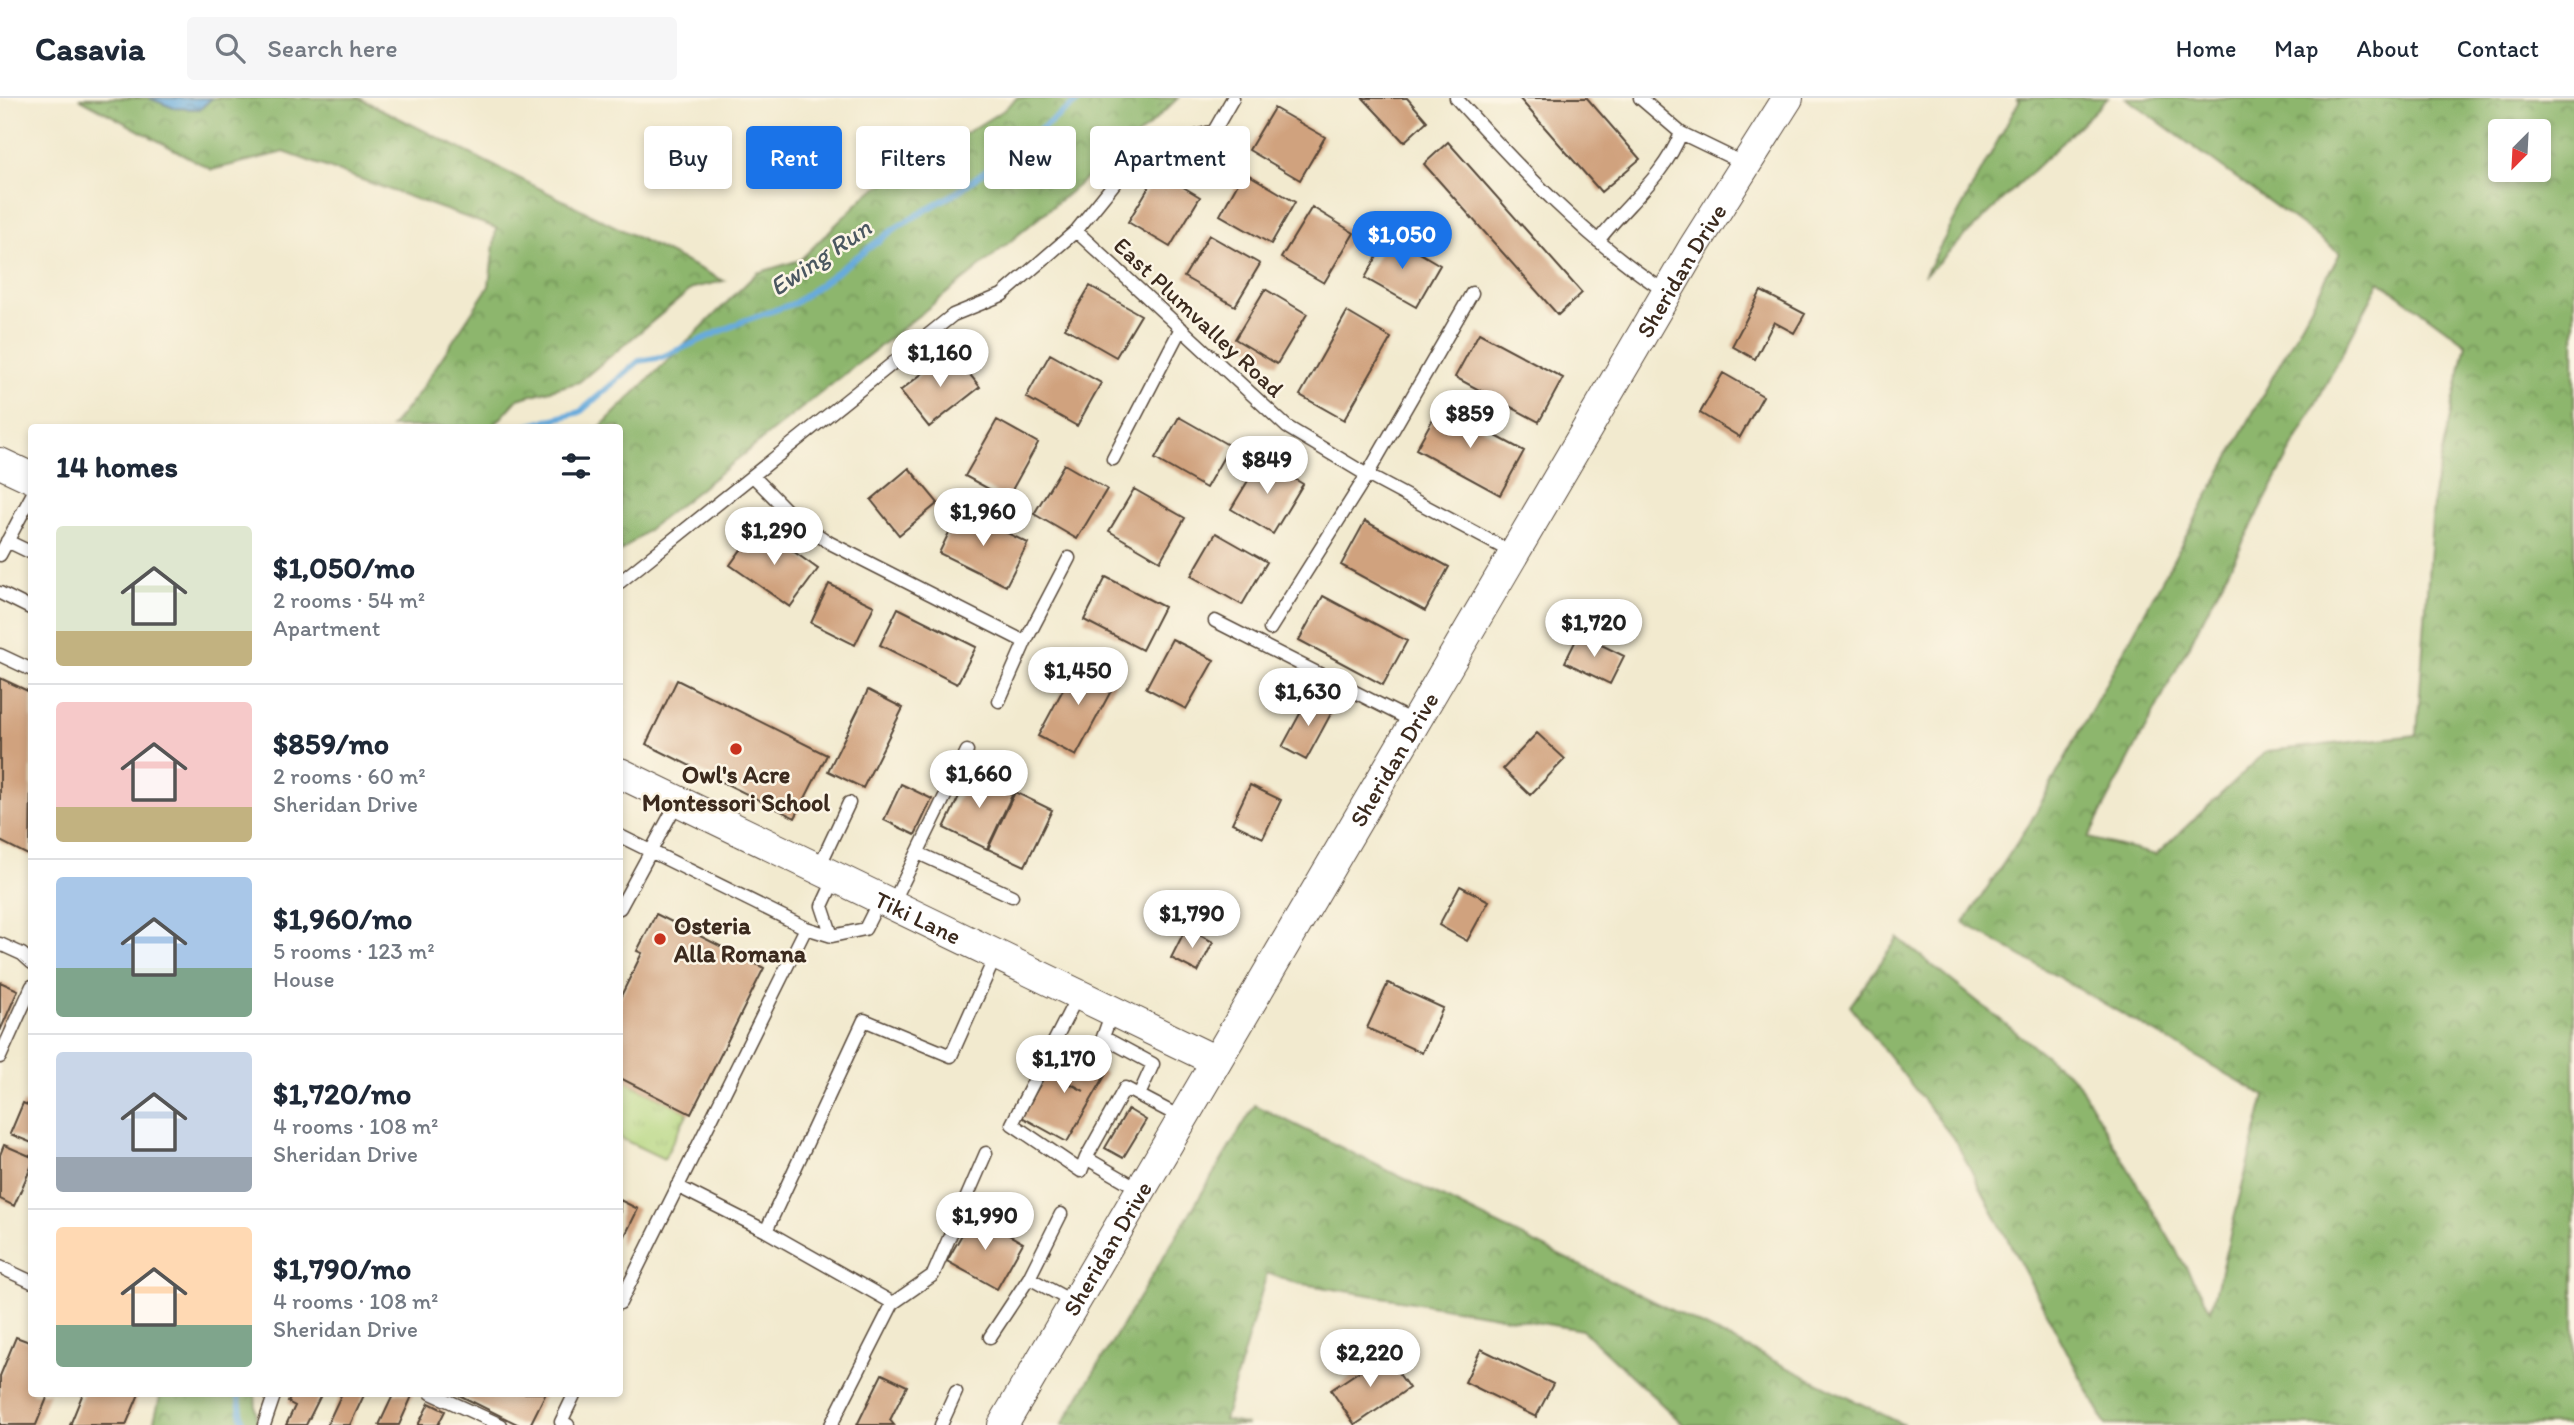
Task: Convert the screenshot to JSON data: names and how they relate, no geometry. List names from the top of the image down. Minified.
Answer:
{"streets":{"street":["Sheridan Drive","Tiki Lane"],"lane":["East Plumvalley Road"]},"crossings":[["Sheridan Drive","East Plumvalley Road"],["Sheridan Drive","Tiki Lane"]],"water":["Ewing Run"],"places":["Owl's Acre Montessori School","Osteria Alla Romana"],"north":"bottom left","page":{"header":"Casavia","search":"Search here","nav":["Home","Map","About","Contact"],"chip":["Buy","Rent","Filters","New","Apartment"],"price":["$1,050","$1,160","$859","$849","$1,960","$1,290","$1,720","$1,450","$1,630","$1,660","$1,790","$1,170","$1,990","$2,220"],"heading":"14 homes","list":[{"name":"$1,050/mo","note":"2 rooms · 54 m² · Apartment"},{"name":"$859/mo","note":"2 rooms · 60 m² · Sheridan Drive"},{"name":"$1,960/mo","note":"5 rooms · 123 m² · House"},{"name":"$1,720/mo","note":"4 rooms · 108 m² · Sheridan Drive"},{"name":"$1,790/mo","note":"4 rooms · 108 m² · Sheridan Drive"}]}}
